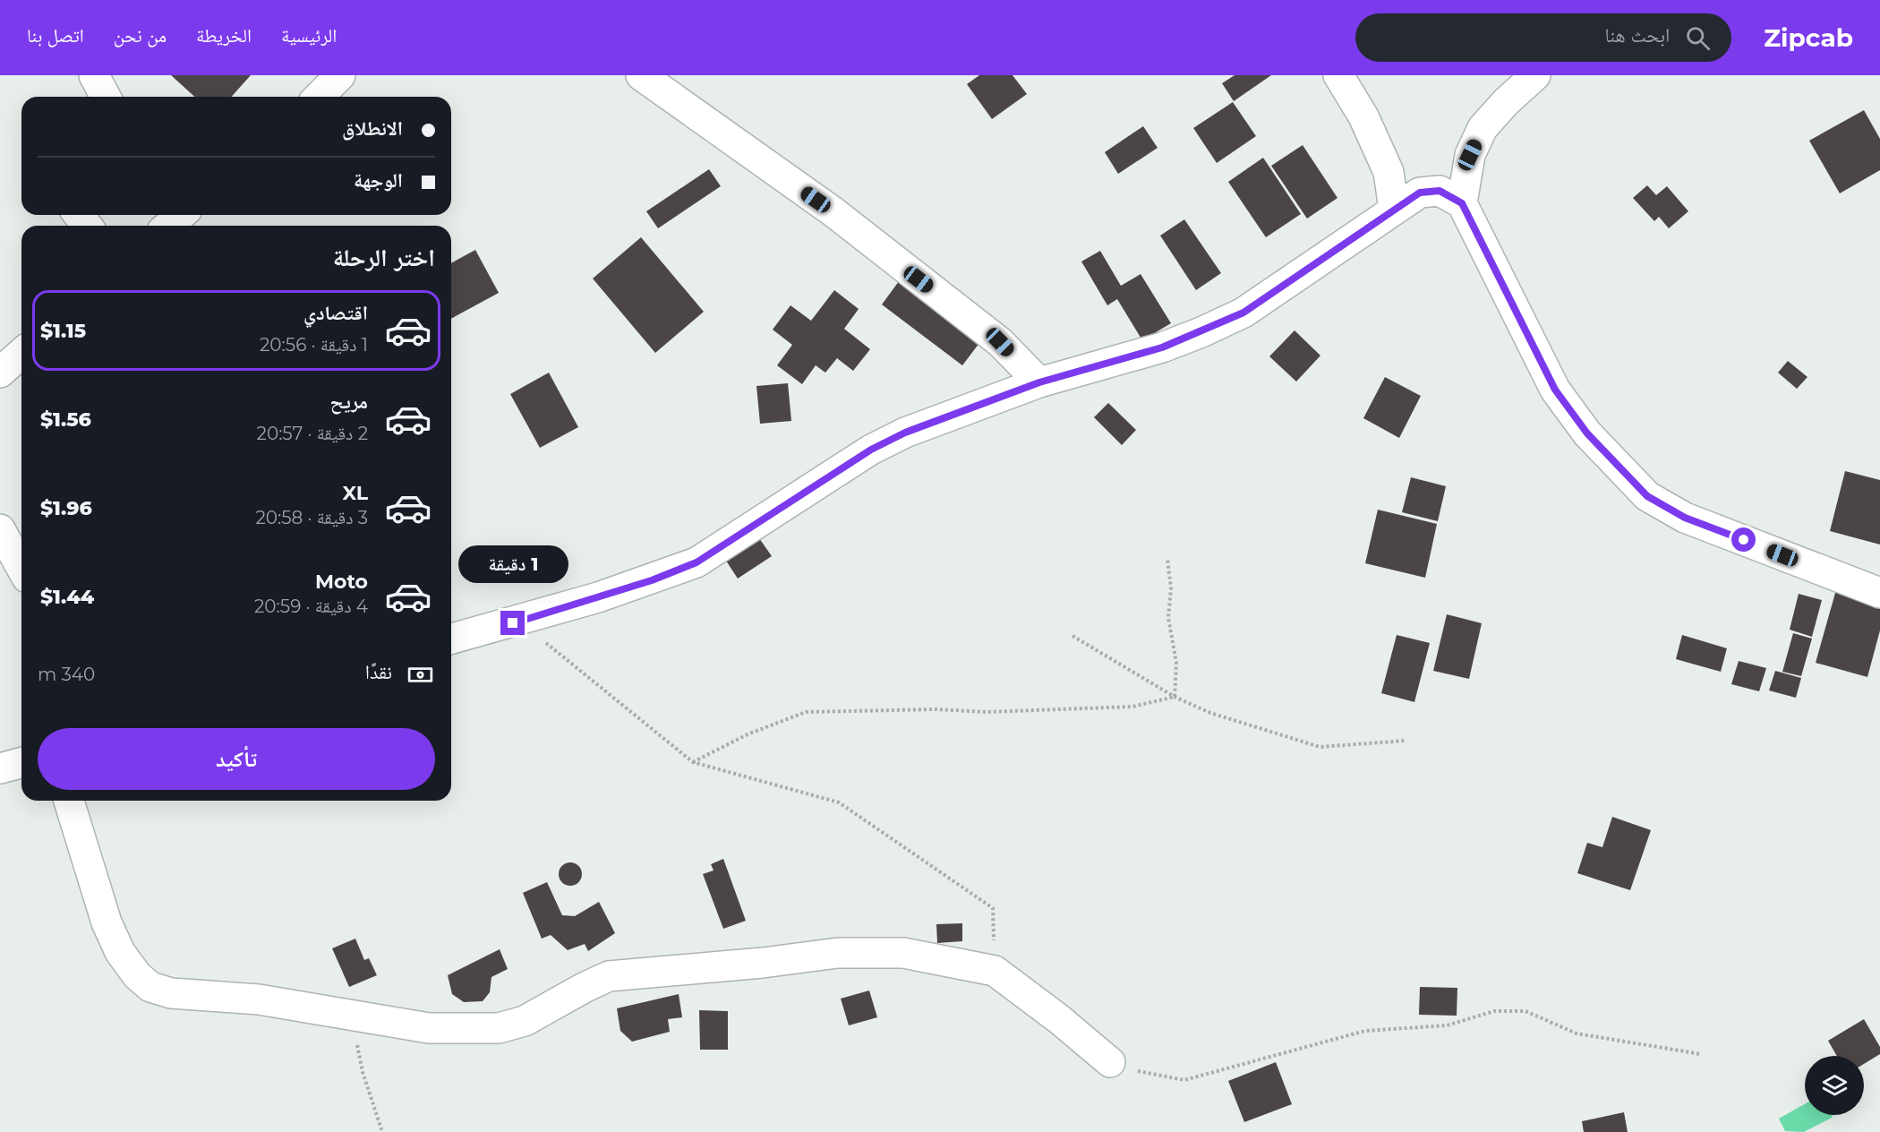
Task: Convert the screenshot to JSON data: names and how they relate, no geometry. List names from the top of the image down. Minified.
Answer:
{"page":{"header":"Zipcab","search":"ابحث هنا","nav":["الرئيسية","الخريطة","من نحن","اتصل بنا"],"banner":["الانطلاق","الوجهة"],"heading":"اختر الرحلة","list":[{"name":"اقتصادي","note":"1 دقيقة · 20:56","value":"$1.15"},{"name":"مريح","note":"2 دقيقة · 20:57","value":"$1.56"},{"name":"XL","note":"3 دقيقة · 20:58","value":"$1.96"},{"name":"Moto","note":"4 دقيقة · 20:59","value":"$1.44"}],"bubble":"1 دقيقة","pay":["نقدًا","340 m"],"buttons":"تأكيد"}}
